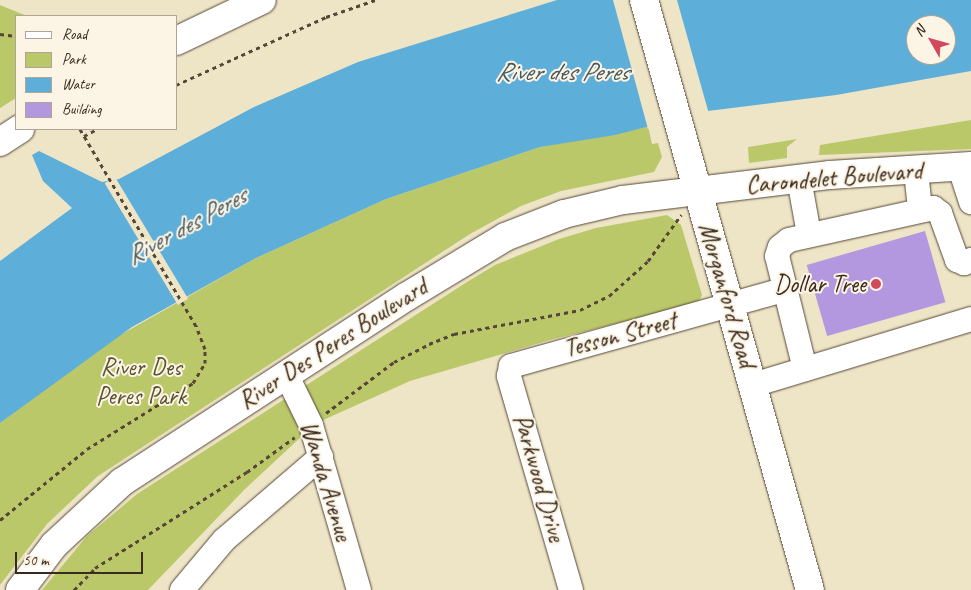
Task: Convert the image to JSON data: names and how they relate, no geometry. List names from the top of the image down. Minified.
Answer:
{"streets":{"main road":["Carondelet Boulevard","Morganford Road","River Des Peres Boulevard"],"street":["Tesson Street","Parkwood Drive","Wanda Avenue"]},"crossings":[["Carondelet Boulevard","Morganford Road"],["Carondelet Boulevard","River Des Peres Boulevard"],["Morganford Road","Tesson Street"],["Morganford Road","River Des Peres Boulevard"],["Tesson Street","Parkwood Drive"],["River Des Peres Boulevard","Wanda Avenue"]],"water":["River des Peres"],"parks":["River Des Peres Park"],"places":["Dollar Tree"],"legend":["Road","Park","Water","Building"],"scale_bar":"50 m","north":"top left"}
